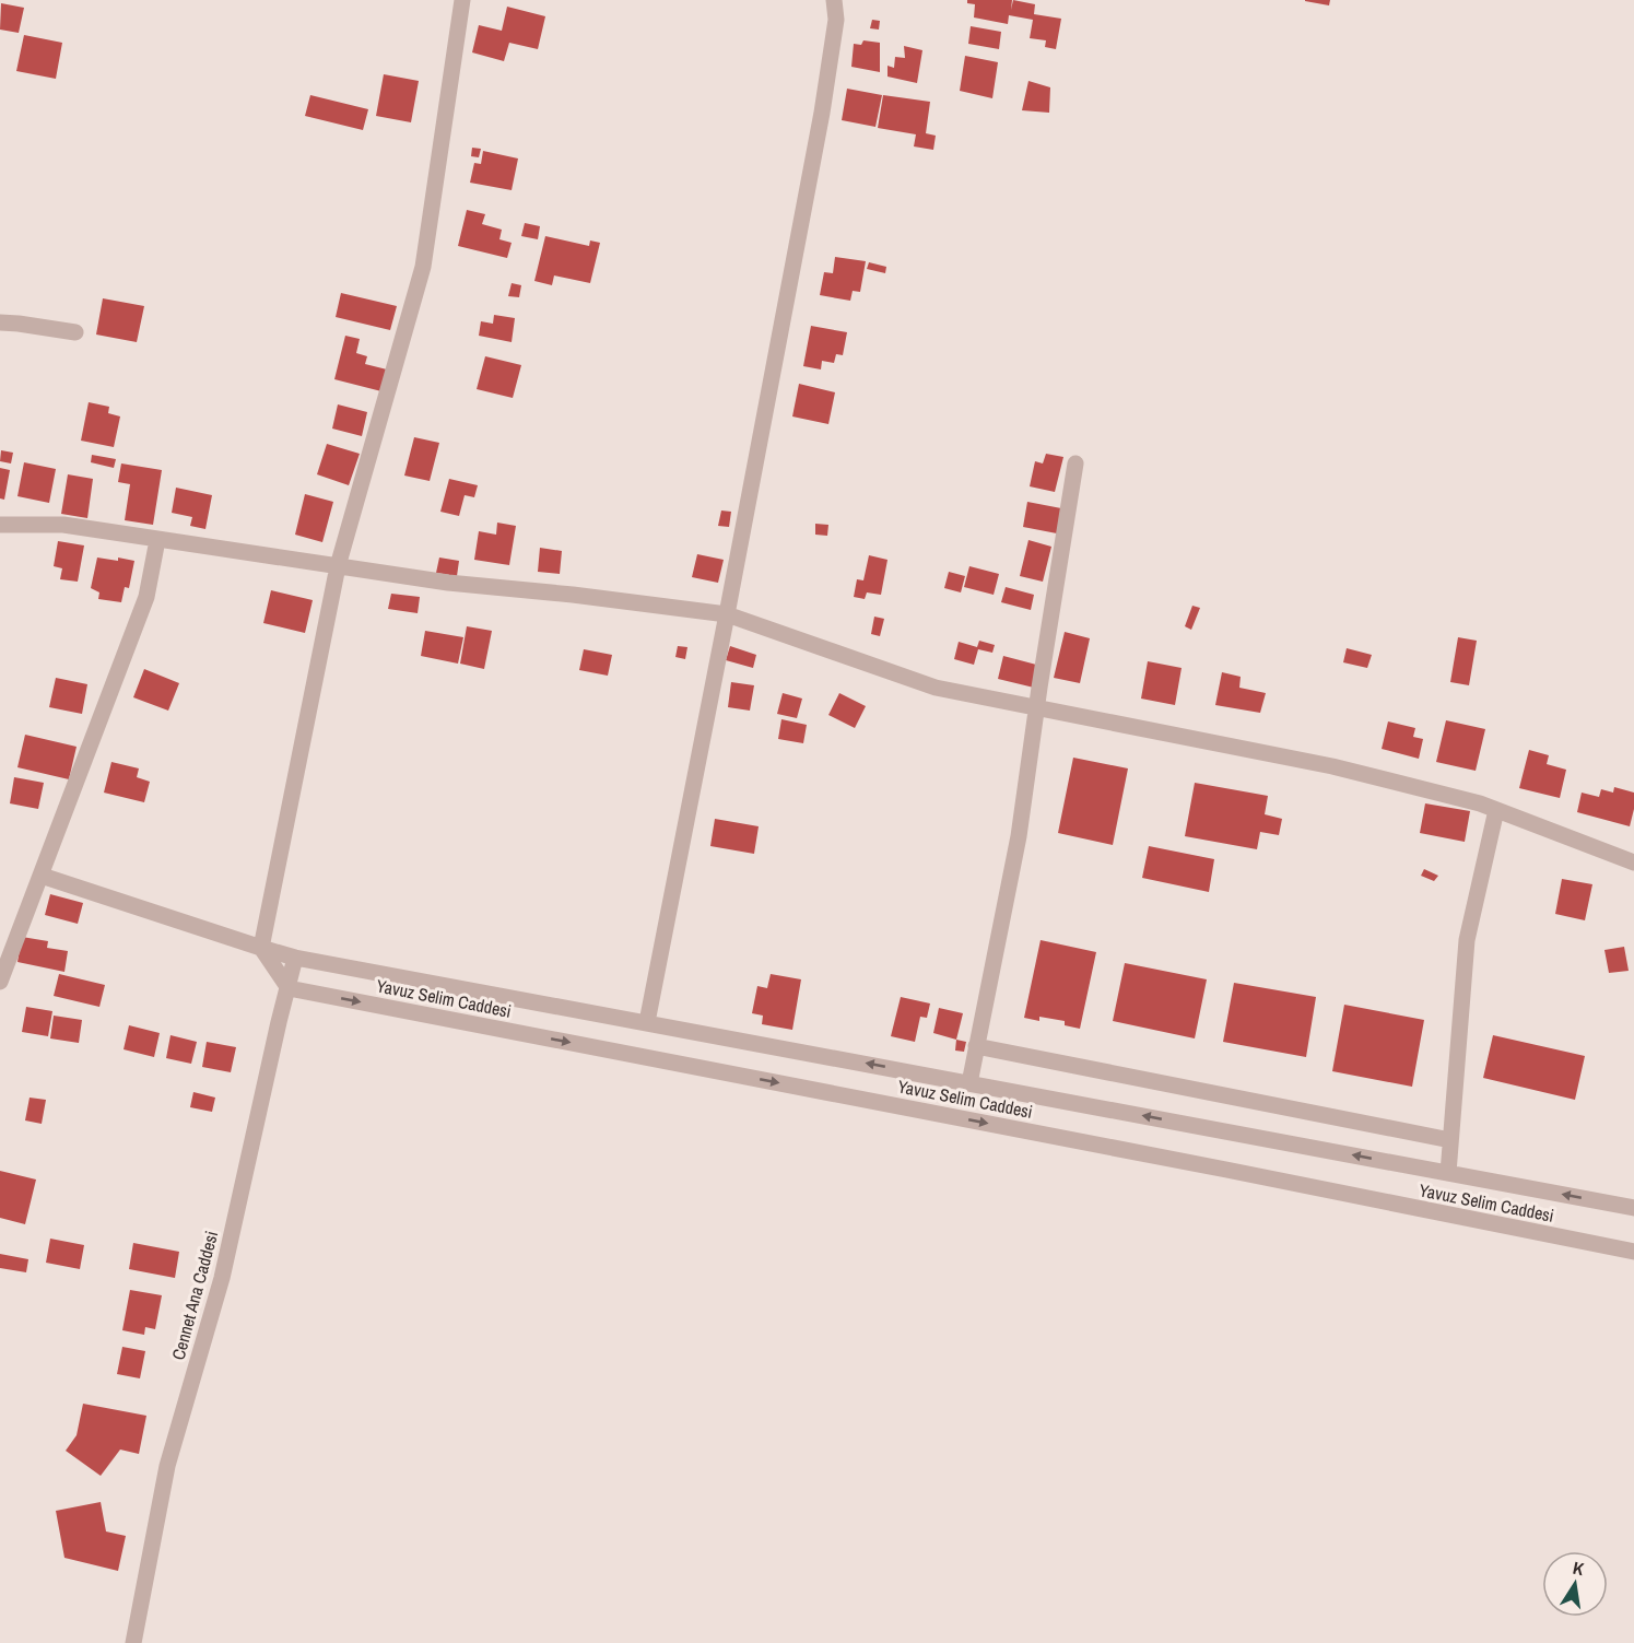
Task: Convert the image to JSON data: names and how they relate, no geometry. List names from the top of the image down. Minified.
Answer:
{"streets":{"street":["Yavuz Selim Caddesi","Cennet Ana Caddesi"]},"crossings":[["Yavuz Selim Caddesi","Cennet Ana Caddesi"]],"north":"top"}
